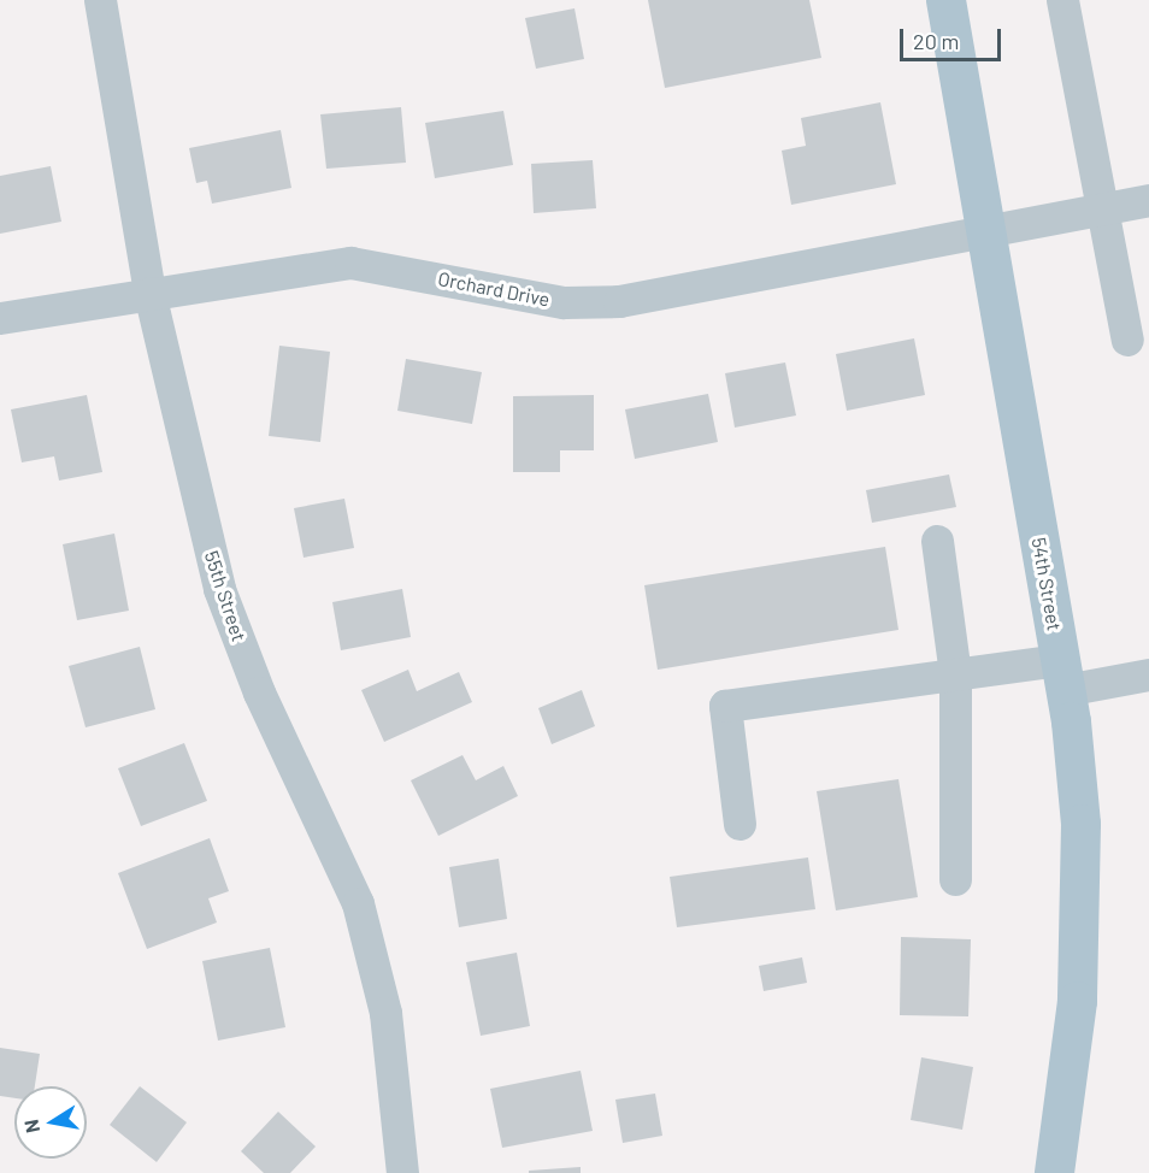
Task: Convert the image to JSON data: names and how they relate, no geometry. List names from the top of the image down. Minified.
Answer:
{"streets":{"main road":["54th Street"],"street":["Orchard Drive","55th Street"]},"crossings":[["Orchard Drive","54th Street"],["Orchard Drive","55th Street"]],"scale_bar":"20 m","north":"left"}
